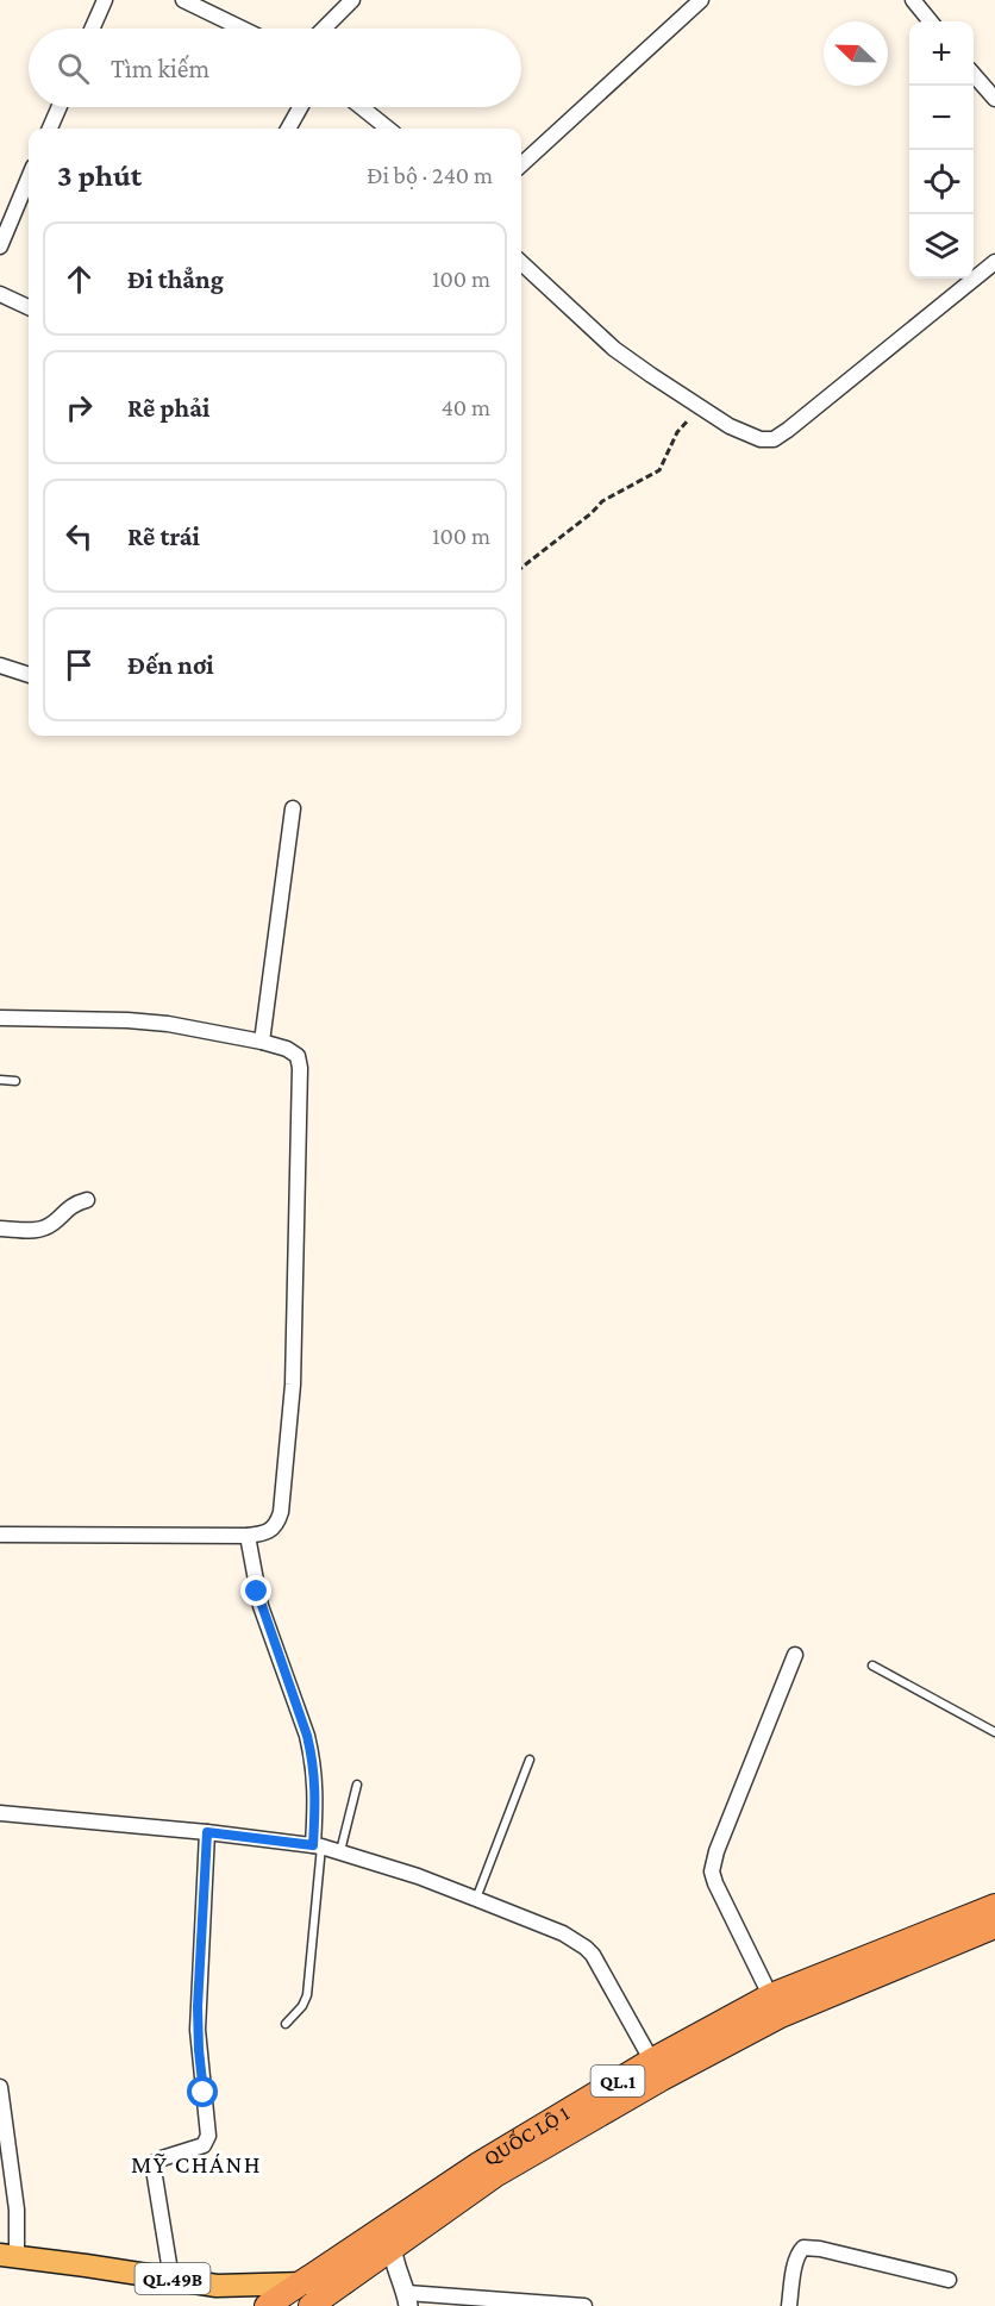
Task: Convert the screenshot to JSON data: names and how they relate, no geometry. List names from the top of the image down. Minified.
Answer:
{"streets":{"highway":["QL.1","QUỐC LỘ 1"],"main road":["QL.49B"]},"crossings":[["QUỐC LỘ 1","QL.49B"]],"districts":["MỸ CHÁNH"],"north":"top left","page":{"map_buttons":["+","−"],"search":"Tìm kiếm","heading":["3 phút","Đi bộ · 240 m"],"list":[["Đi thẳng","100 m"],["Rẽ phải","40 m"],["Rẽ trái","100 m"],"Đến nơi"]}}
